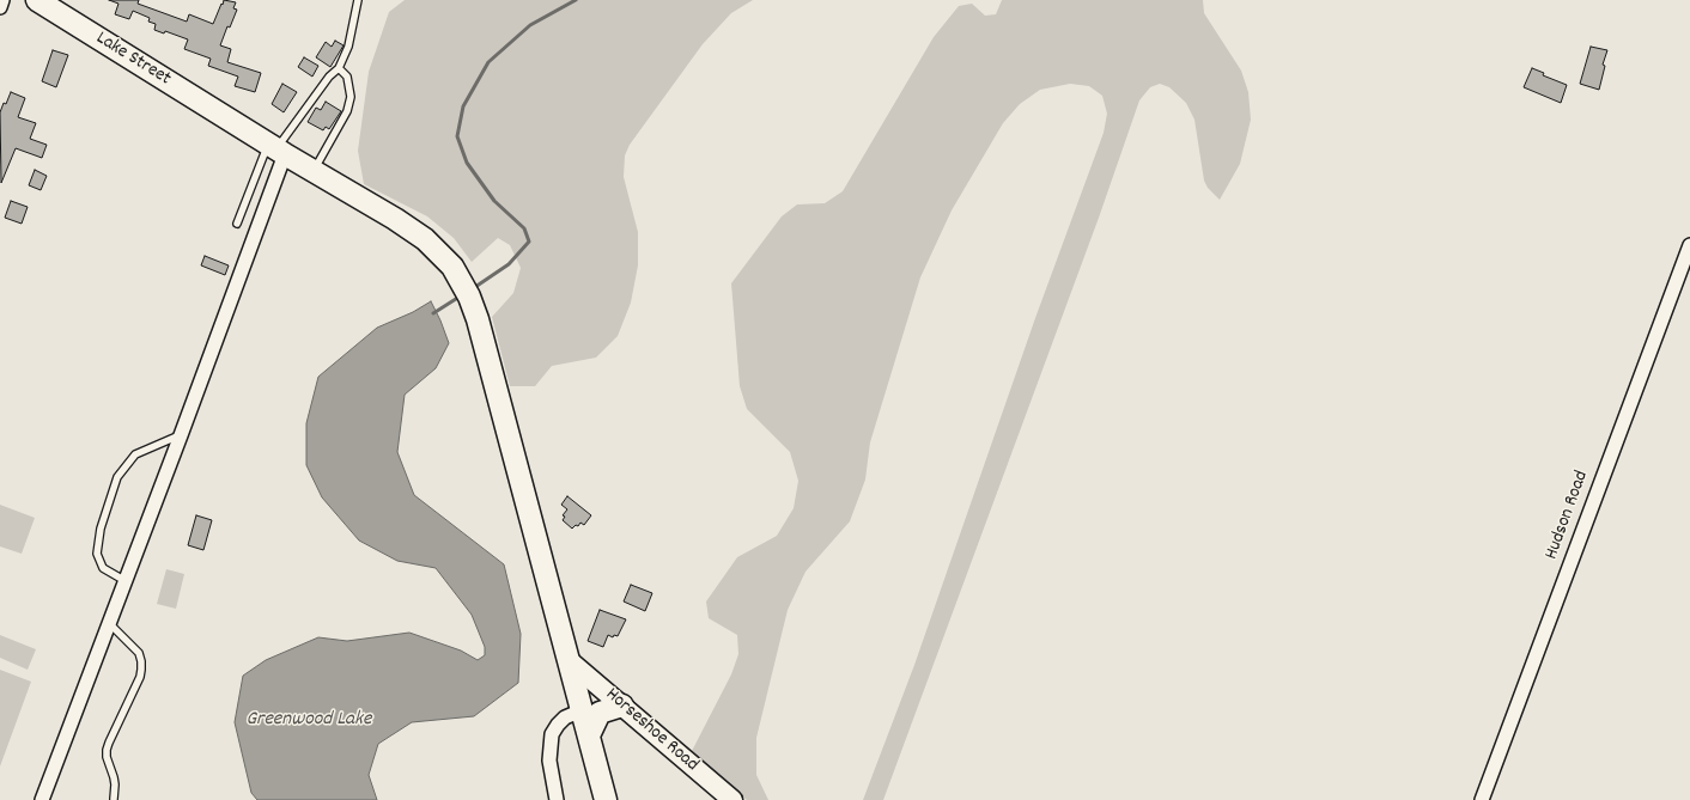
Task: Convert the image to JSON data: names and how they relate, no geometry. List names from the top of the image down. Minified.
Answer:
{"streets":{"main road":["Lake Street"],"street":["Hudson Road","Horseshoe Road"]},"crossings":[["Lake Street","Horseshoe Road"]],"water":["Greenwood Lake"]}
